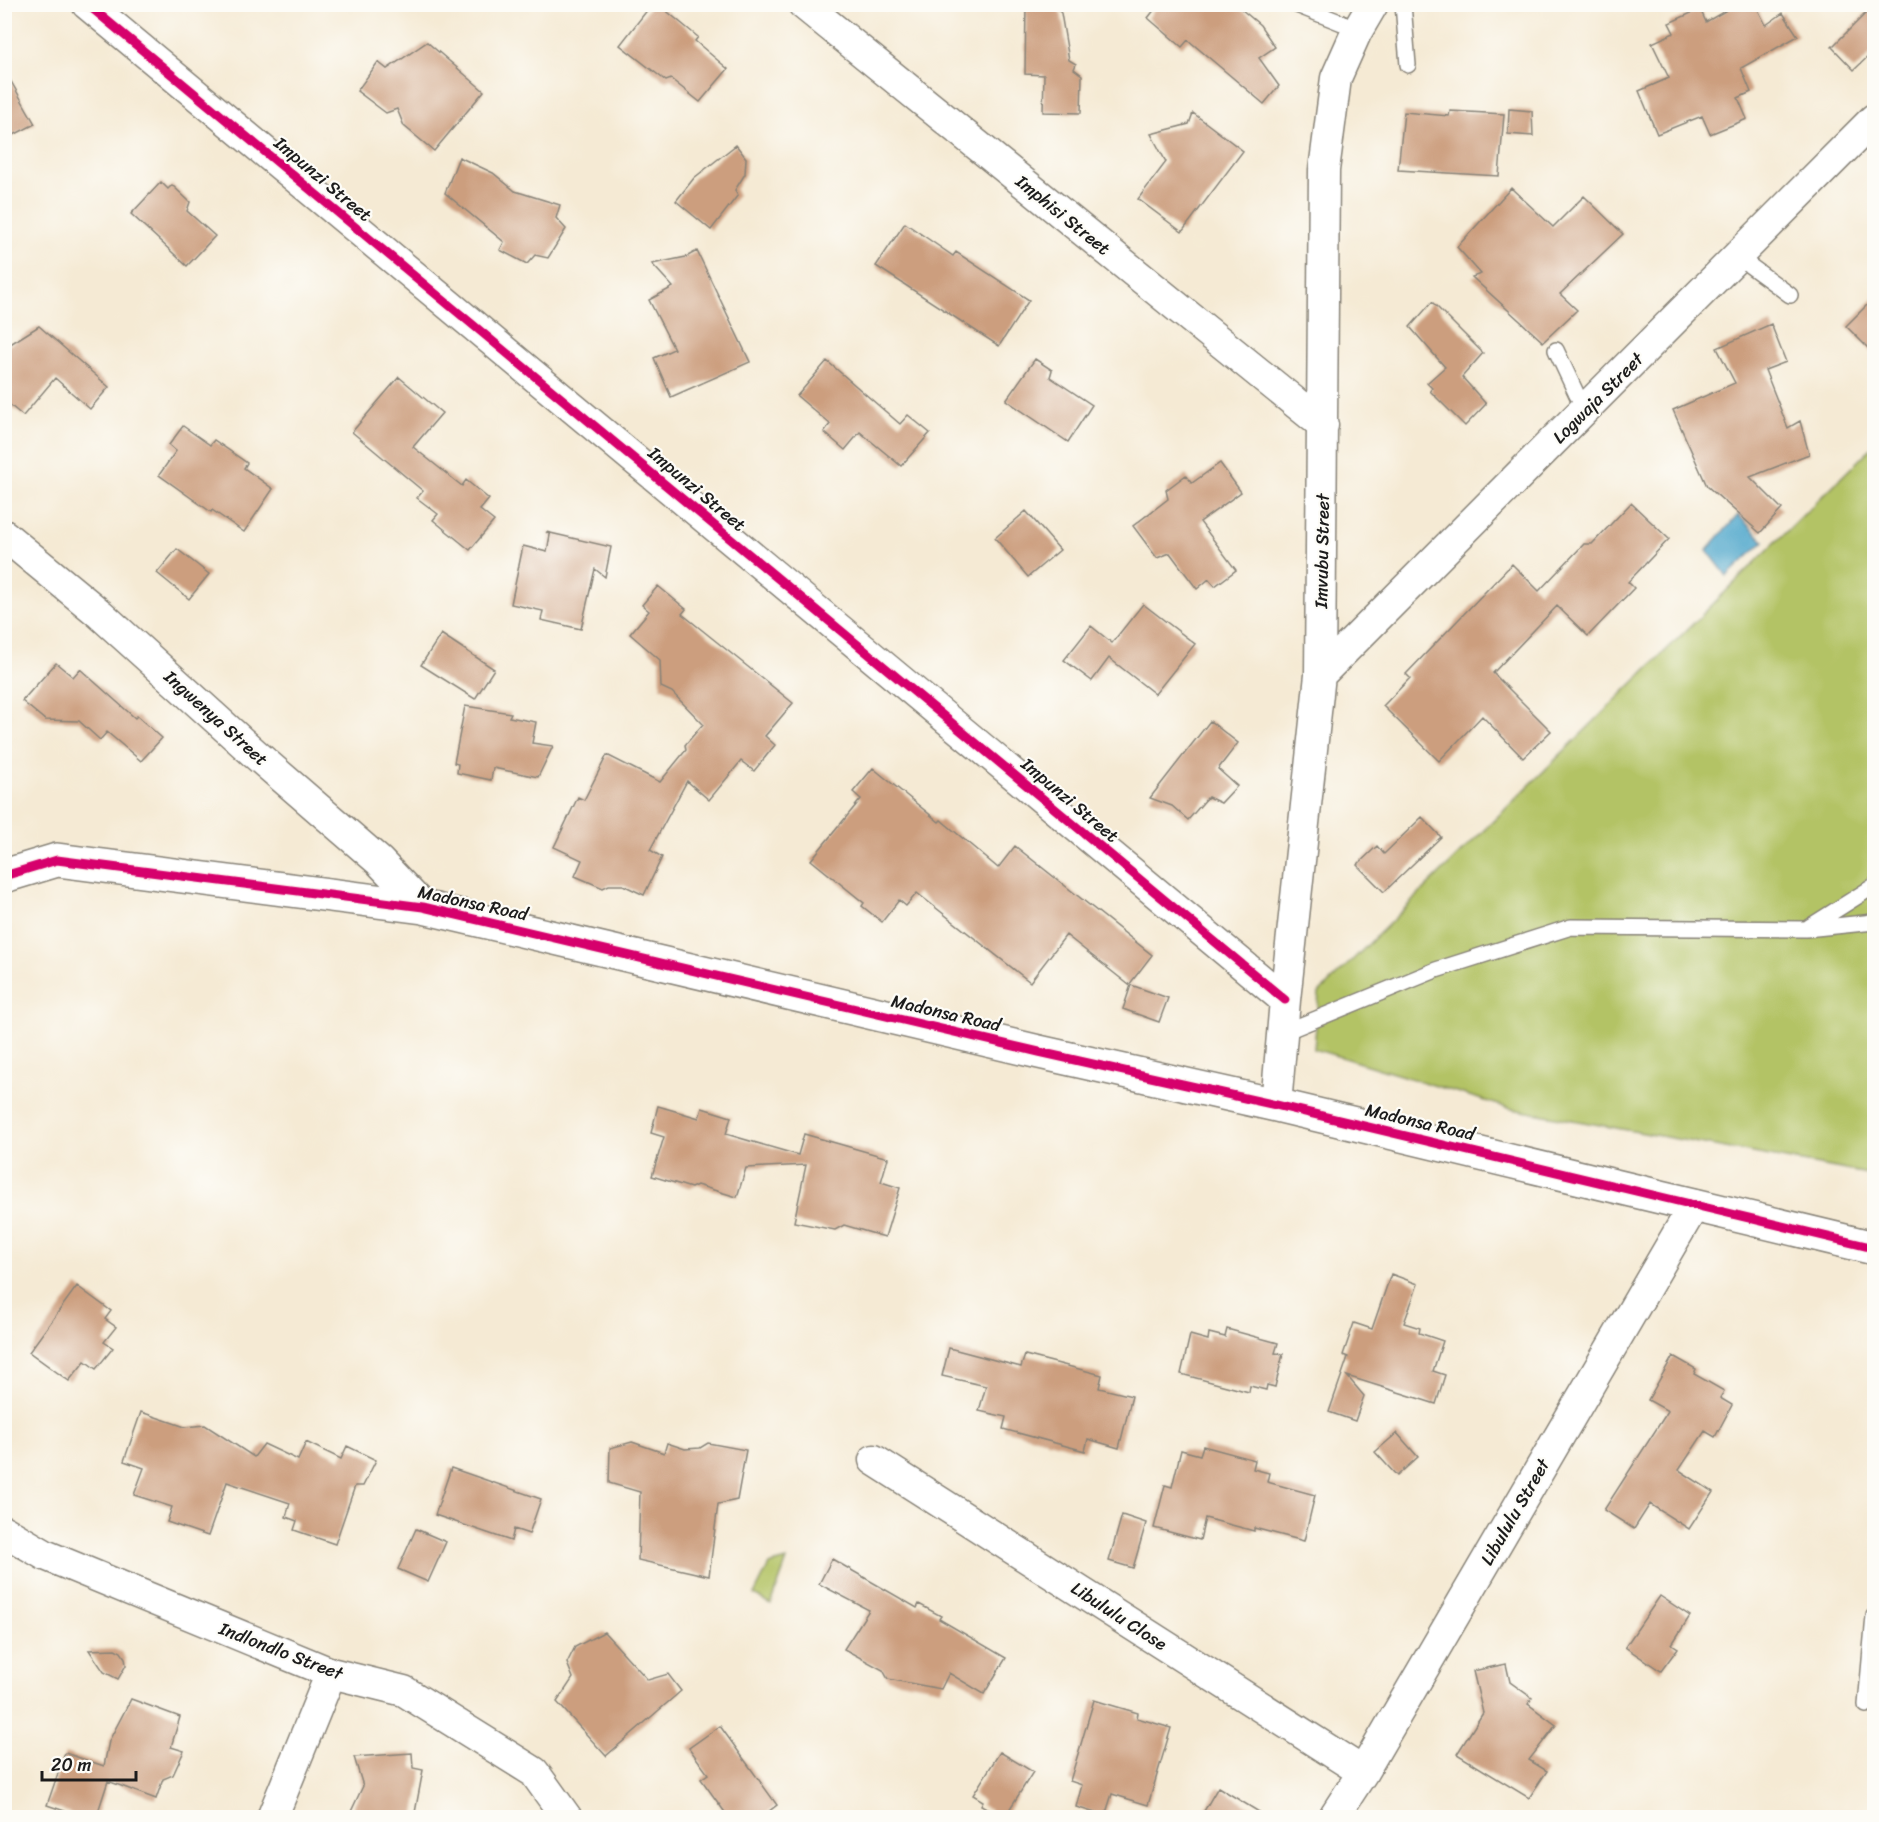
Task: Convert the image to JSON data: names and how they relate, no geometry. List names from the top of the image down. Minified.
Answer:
{"streets":{"street":["Impunzi Street","Imphisi Street","Logwaja Street","Imvubu Street","Ingwenya Street","Madonsa Road","Libululu Street","Libululu Close","Indlondlo Street"]},"crossings":[["Impunzi Street","Imvubu Street"],["Imphisi Street","Imvubu Street"],["Logwaja Street","Imvubu Street"],["Imvubu Street","Madonsa Road"],["Ingwenya Street","Madonsa Road"],["Madonsa Road","Libululu Street"],["Libululu Street","Libululu Close"]],"scale_bar":"20 m"}
